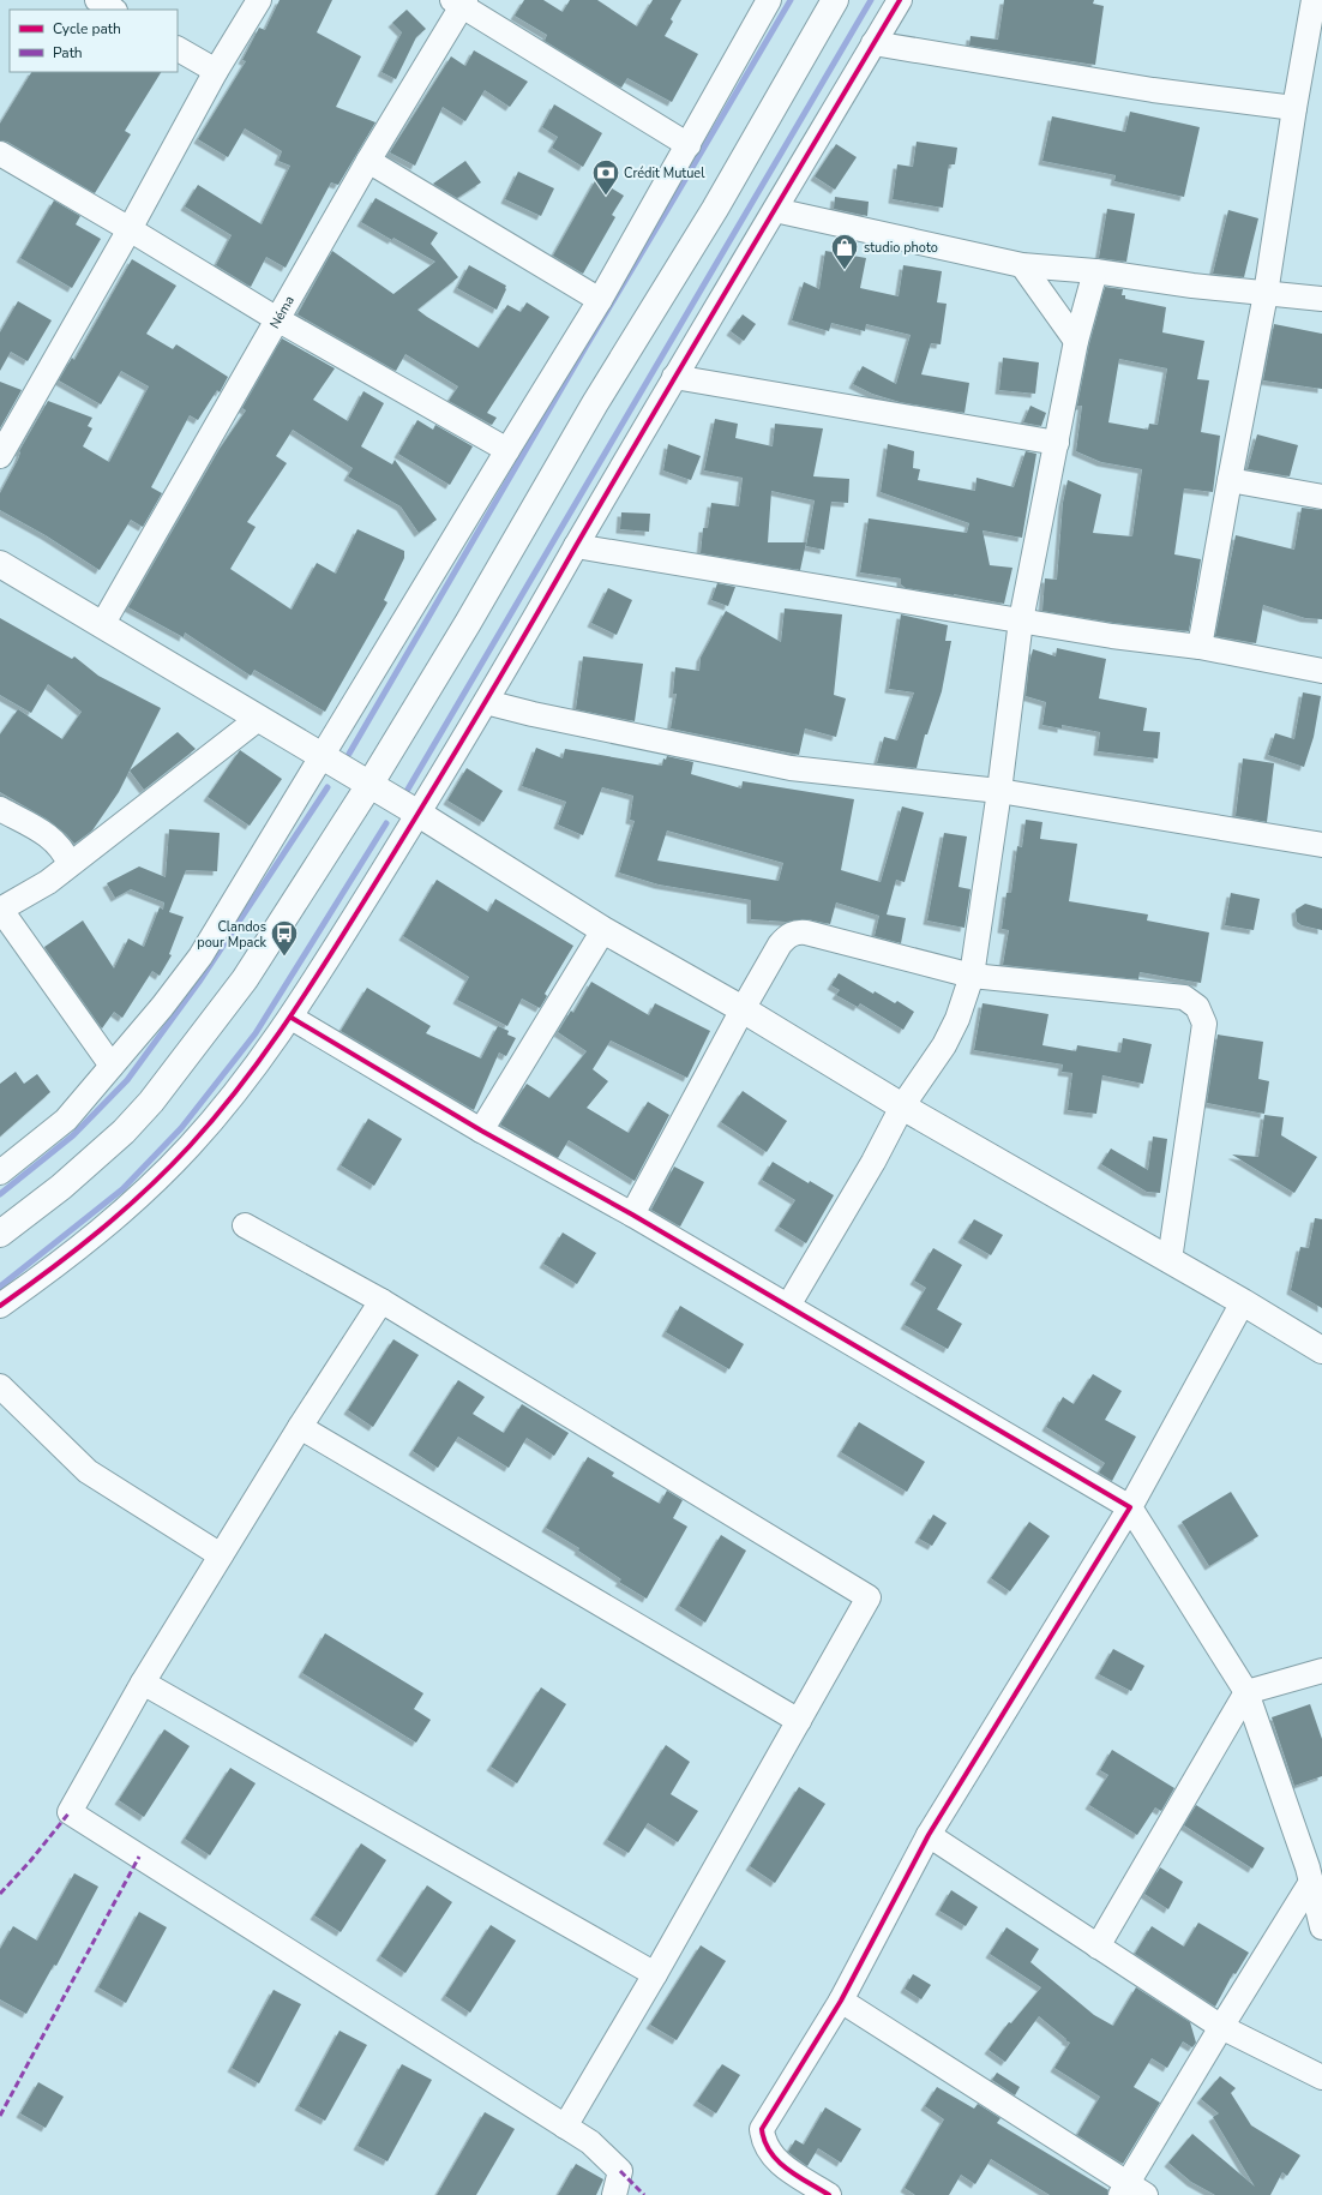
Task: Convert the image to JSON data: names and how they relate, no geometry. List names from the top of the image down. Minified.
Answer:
{"streets":{"street":["Néma"]},"places":{"bank":["Crédit Mutuel"],"shop":["studio photo"],"bus stop":["Clandos pour Mpack"]},"legend":["Cycle path","Path"]}
